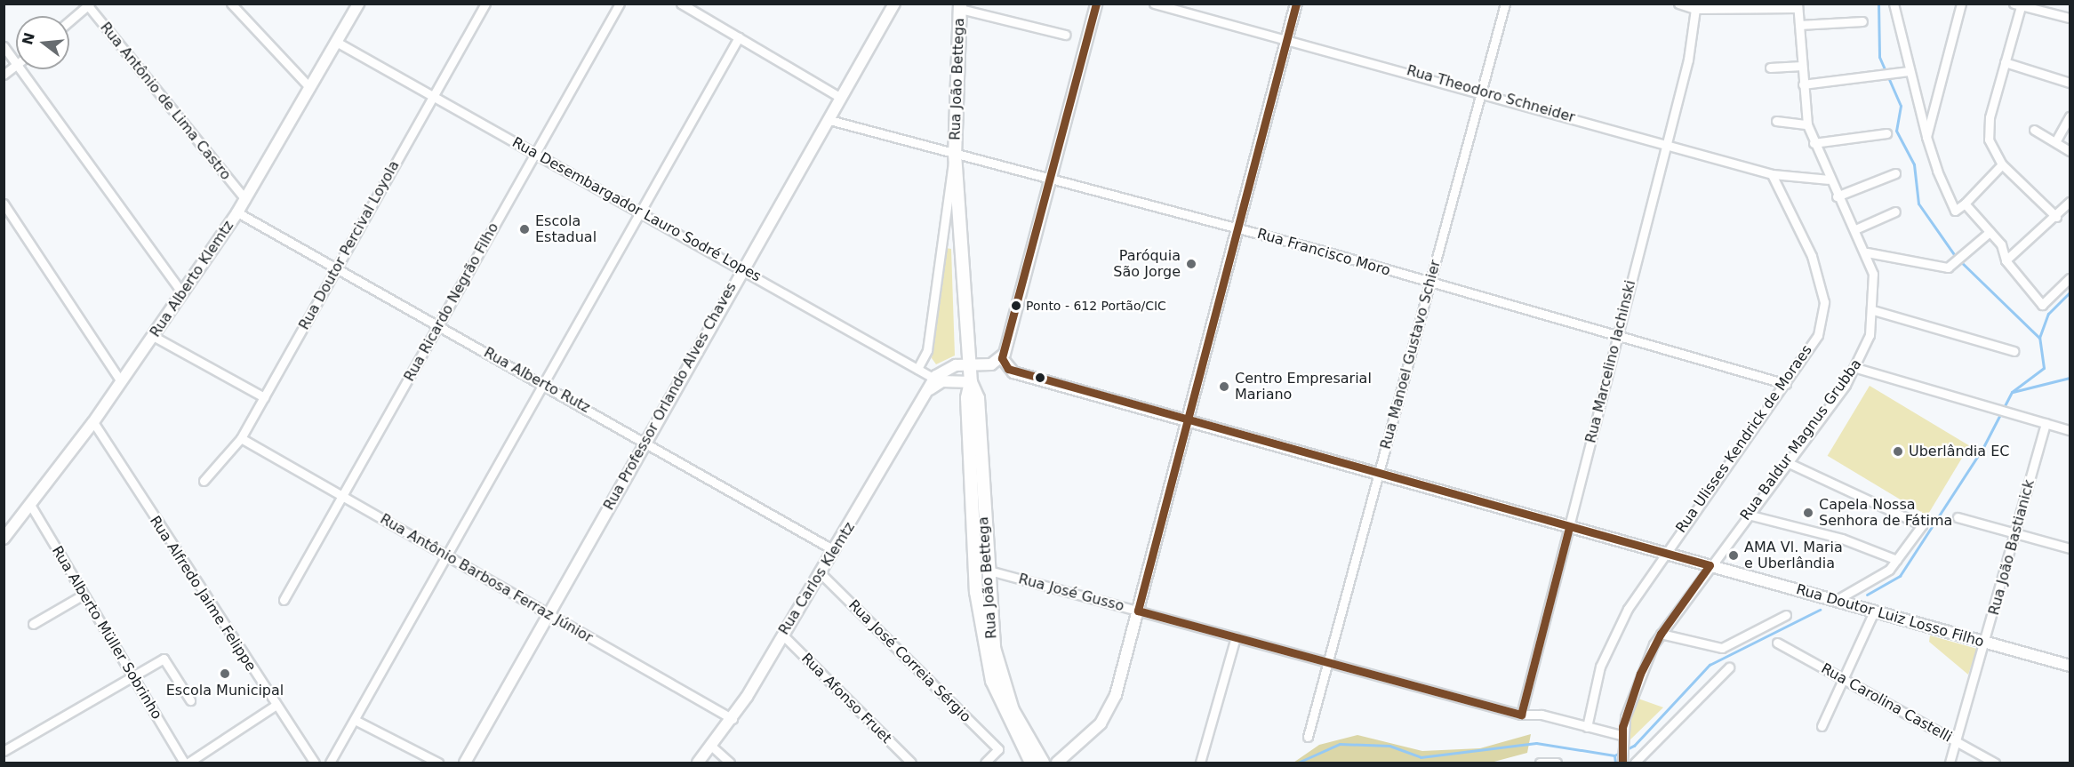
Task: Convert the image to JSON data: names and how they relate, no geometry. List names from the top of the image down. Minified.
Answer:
{"streets":{"main road":["Rua João Bettega"],"street":["Rua Theodoro Schneider","Rua Antônio de Lima Castro","Rua Desembargador Lauro Sodré Lopes","Rua Doutor Percival Loyola","Rua Francisco Moro","Rua Alberto Klemtz","Rua Ricardo Negrão Filho","Rua Manoel Gustavo Schier","Rua Marcelino Iachinski","Rua Alberto Rutz","Rua Professor Orlando Alves Chaves","Rua Ulisses Kendrick de Moraes","Rua Baldur Magnus Grubba","Rua João Bastianick","Rua Antônio Barbosa Ferraz Júnior","Rua Carlos Klemtz","Rua José Gusso","Rua Alfredo Jaime Felippe","Rua Doutor Luiz Losso Filho","Rua Alberto Müller Sobrinho","Rua José Correia Sérgio","Rua Afonso Fruet","Rua Carolina Castelli"]},"crossings":[["Rua João Bettega","Rua Desembargador Lauro Sodré Lopes"],["Rua João Bettega","Rua Francisco Moro"],["Rua João Bettega","Rua José Gusso"],["Rua Theodoro Schneider","Rua Manoel Gustavo Schier"],["Rua Theodoro Schneider","Rua Marcelino Iachinski"],["Rua Theodoro Schneider","Rua Ulisses Kendrick de Moraes"],["Rua Theodoro Schneider","Rua Baldur Magnus Grubba"],["Rua Antônio de Lima Castro","Rua Alberto Klemtz"],["Rua Desembargador Lauro Sodré Lopes","Rua Doutor Percival Loyola"],["Rua Desembargador Lauro Sodré Lopes","Rua Alberto Klemtz"],["Rua Desembargador Lauro Sodré Lopes","Rua Ricardo Negrão Filho"],["Rua Desembargador Lauro Sodré Lopes","Rua Professor Orlando Alves Chaves"],["Rua Desembargador Lauro Sodré Lopes","Rua Carlos Klemtz"],["Rua Doutor Percival Loyola","Rua Alberto Rutz"],["Rua Doutor Percival Loyola","Rua Antônio Barbosa Ferraz Júnior"],["Rua Francisco Moro","Rua Manoel Gustavo Schier"],["Rua Francisco Moro","Rua Marcelino Iachinski"],["Rua Francisco Moro","Rua Professor Orlando Alves Chaves"],["Rua Francisco Moro","Rua Ulisses Kendrick de Moraes"],["Rua Alberto Klemtz","Rua Alberto Rutz"],["Rua Alberto Klemtz","Rua Alfredo Jaime Felippe"],["Rua Alberto Klemtz","Rua Alberto Müller Sobrinho"],["Rua Ricardo Negrão Filho","Rua Alberto Rutz"],["Rua Ricardo Negrão Filho","Rua Antônio Barbosa Ferraz Júnior"],["Rua Manoel Gustavo Schier","Rua José Gusso"],["Rua Manoel Gustavo Schier","Rua Doutor Luiz Losso Filho"],["Rua Marcelino Iachinski","Rua José Gusso"],["Rua Marcelino Iachinski","Rua Doutor Luiz Losso Filho"],["Rua Alberto Rutz","Rua Professor Orlando Alves Chaves"],["Rua Alberto Rutz","Rua Carlos Klemtz"],["Rua Professor Orlando Alves Chaves","Rua Antônio Barbosa Ferraz Júnior"],["Rua Ulisses Kendrick de Moraes","Rua José Gusso"],["Rua Ulisses Kendrick de Moraes","Rua Doutor Luiz Losso Filho"],["Rua Baldur Magnus Grubba","Rua José Gusso"],["Rua Baldur Magnus Grubba","Rua Doutor Luiz Losso Filho"],["Rua João Bastianick","Rua Doutor Luiz Losso Filho"],["Rua João Bastianick","Rua Carolina Castelli"],["Rua Antônio Barbosa Ferraz Júnior","Rua Carlos Klemtz"],["Rua Carlos Klemtz","Rua José Correia Sérgio"],["Rua Carlos Klemtz","Rua Afonso Fruet"]],"places":["Escola Estadual","Paróquia São Jorge","Ponto - 612 Portão/CIC","Centro Empresarial Mariano","Uberlândia EC","Capela Nossa Senhora de Fátima","AMA Vl. Maria e Uberlândia","Escola Municipal"],"north":"left"}
